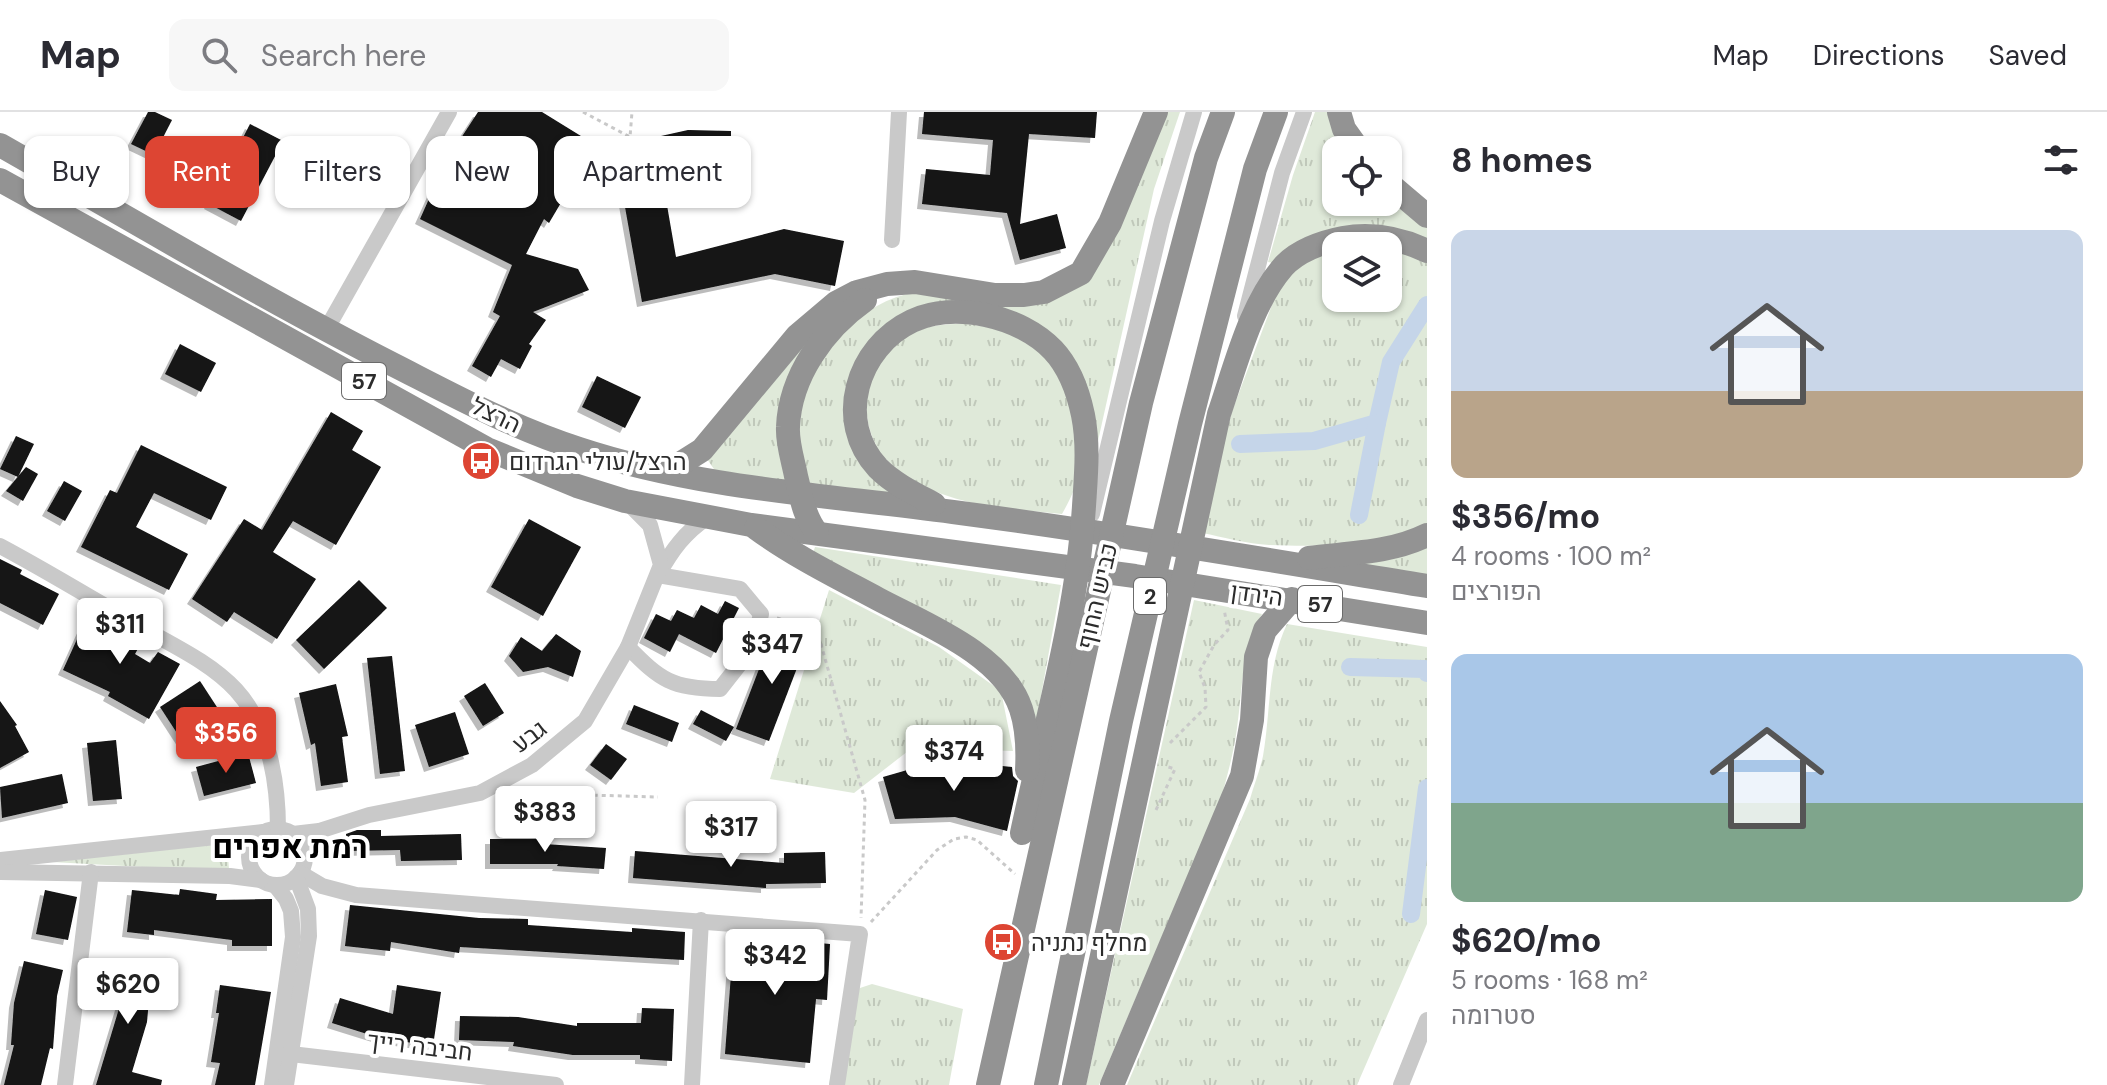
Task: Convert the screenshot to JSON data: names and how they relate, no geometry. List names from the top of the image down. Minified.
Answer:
{"streets":{"highway":["57","הרצל","הירדן","כביש החוף","2"],"street":["גבע","חביבה רייך"]},"crossings":[["הרצל","הירדן"],["הרצל","גבע"]],"districts":["רמת אפרים"],"places":{"bus stop":["הרצל/עולי הגרדום","מחלף נתניה"]},"page":{"header":"Map","search":"Search here","nav":["Map","Directions","Saved"],"heading":"8 homes","chip":["Buy","Rent","Filters","New","Apartment"],"list":[{"name":"$356/mo","note":"4 rooms · 100 m² · הפורצים"},{"name":"$620/mo","note":"5 rooms · 168 m² · סטרומה"}],"price":["$311","$347","$356","$374","$383","$317","$342","$620"]}}
